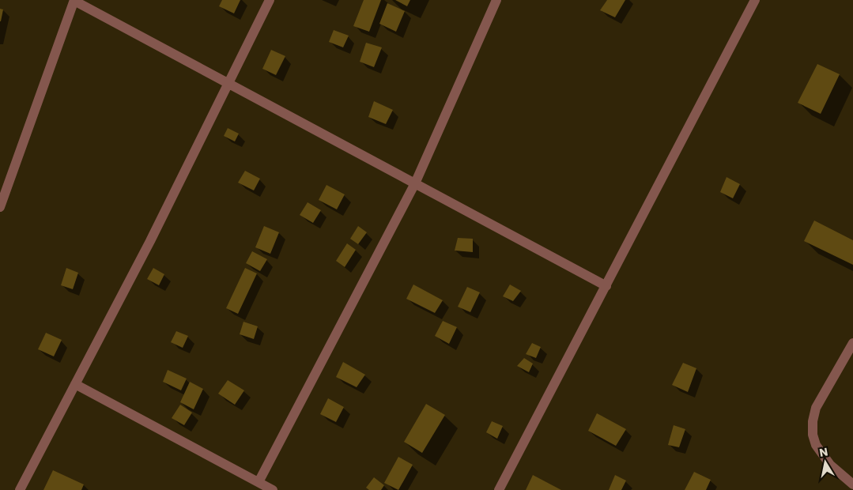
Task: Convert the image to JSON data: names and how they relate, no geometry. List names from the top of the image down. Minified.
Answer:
{"north":"top"}
